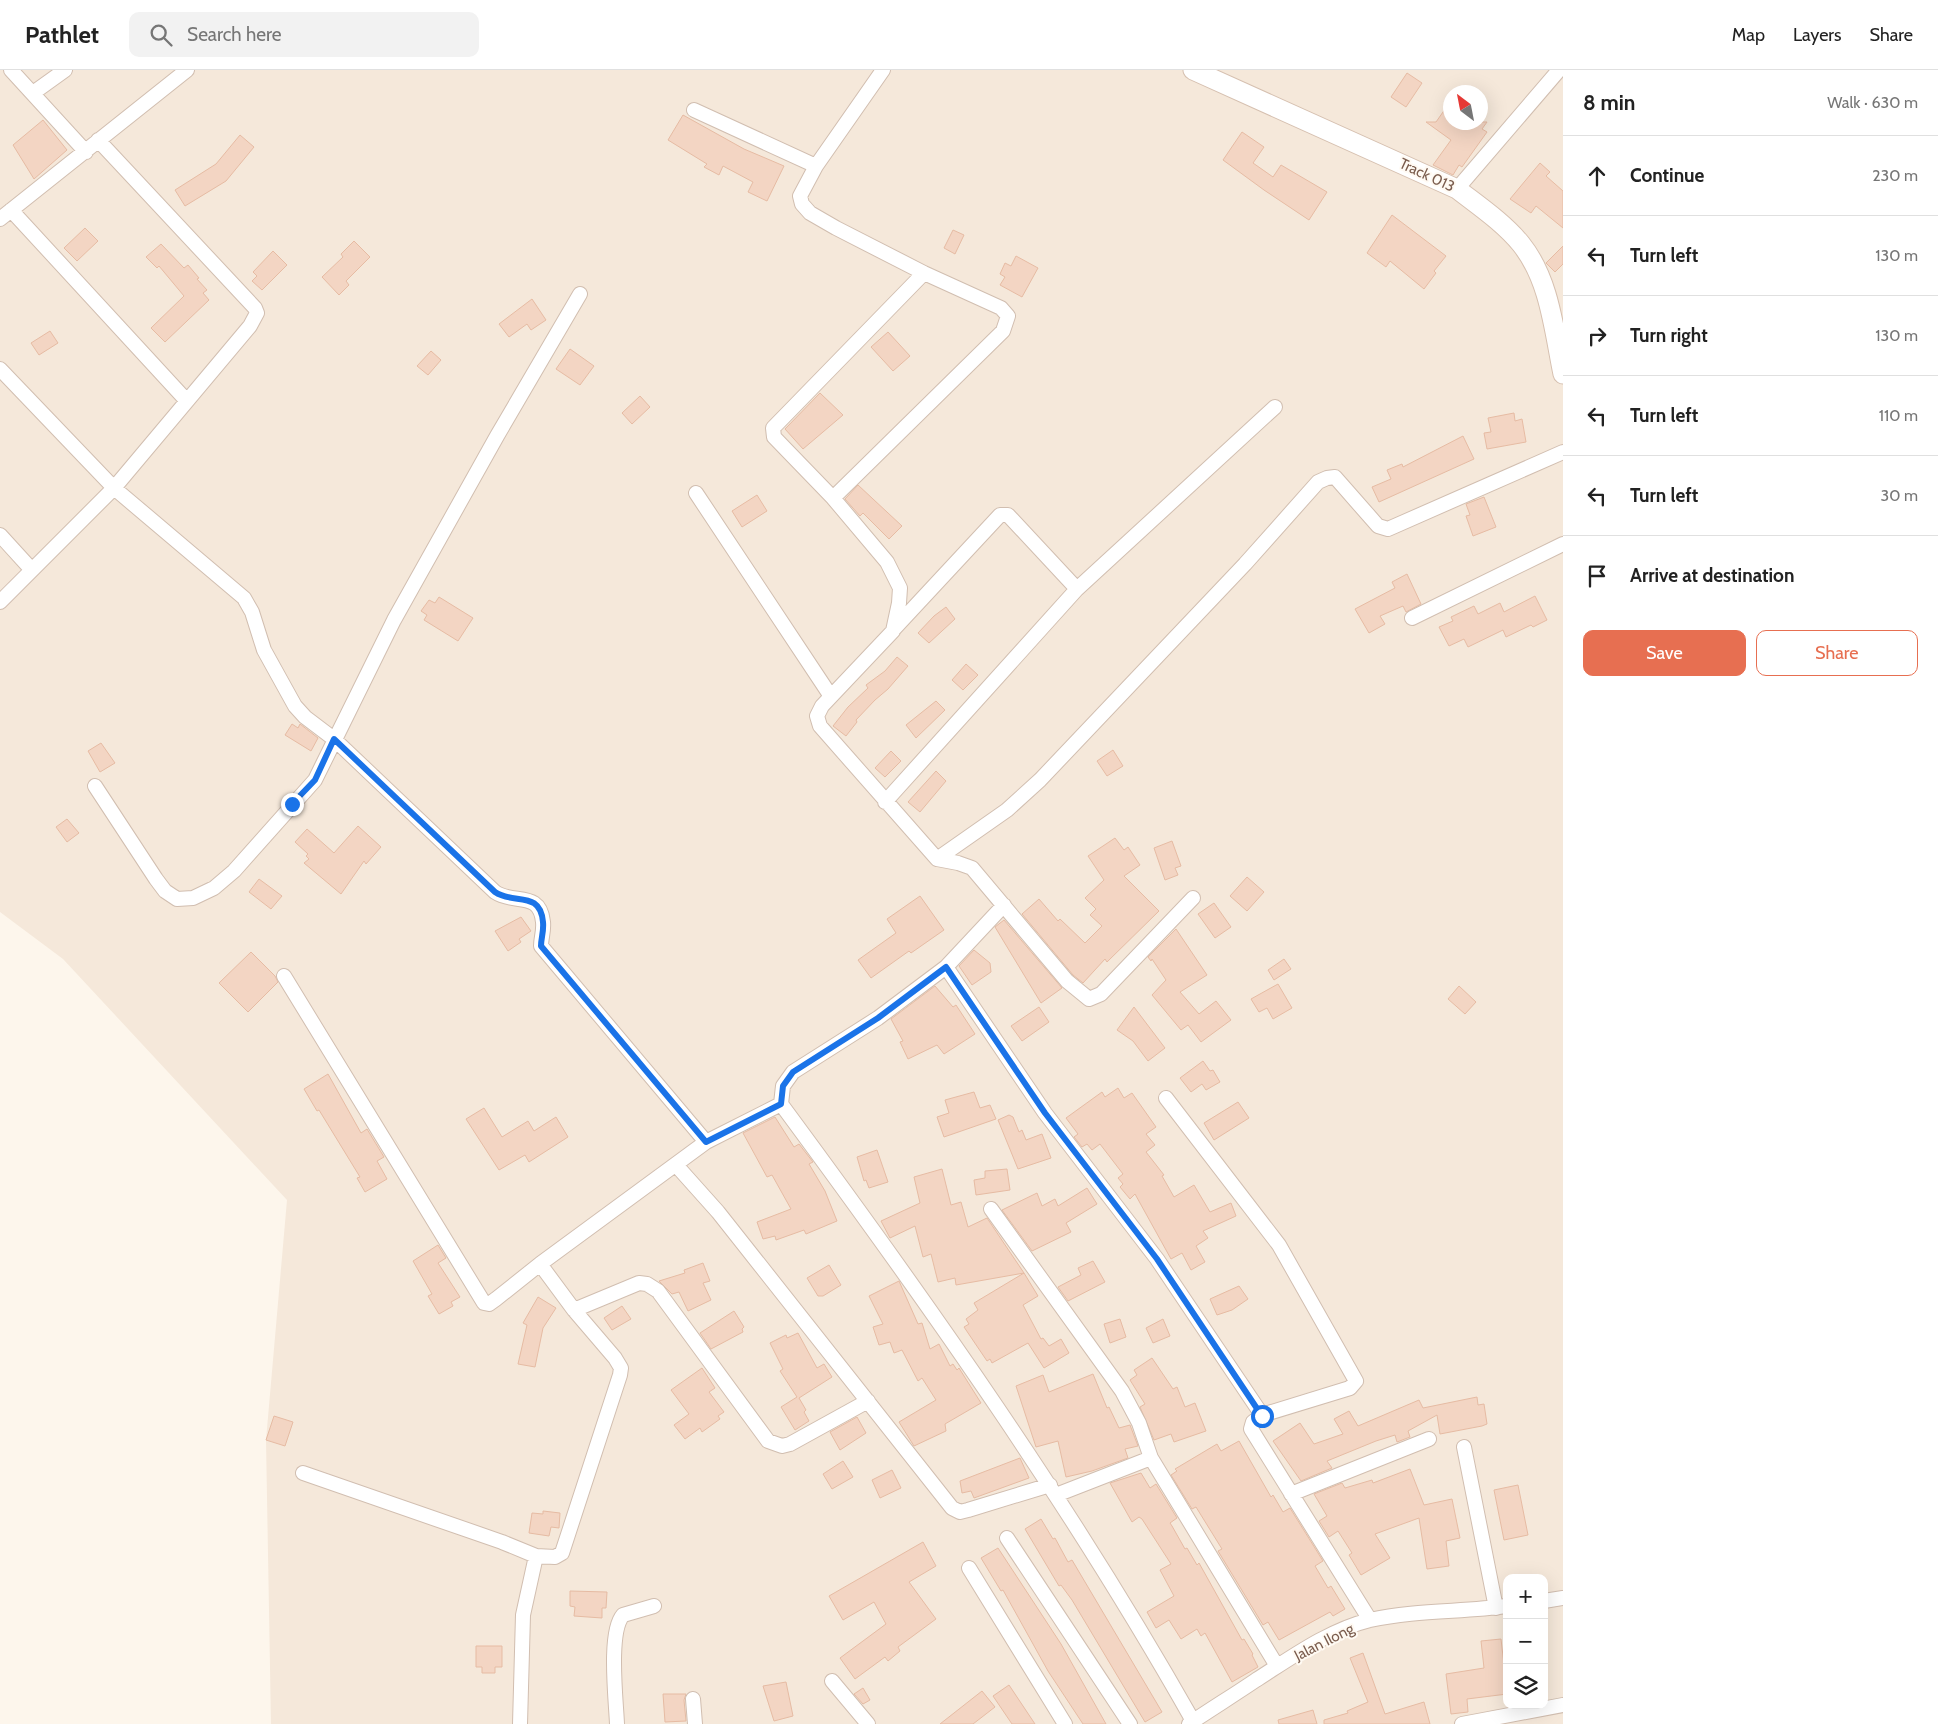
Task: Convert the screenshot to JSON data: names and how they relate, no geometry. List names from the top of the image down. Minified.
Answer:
{"streets":{"street":["Track 013","Jalan Ilong"]},"north":"top left","page":{"header":"Pathlet","search":"Search here","nav":["Map","Layers","Share"],"heading":["8 min","Walk · 630 m"],"list":[["Continue","230 m"],["Turn left","130 m"],["Turn right","130 m"],["Turn left","110 m"],["Turn left","30 m"],"Arrive at destination"],"buttons":["Save","Share"],"map_buttons":["+","−"]}}
